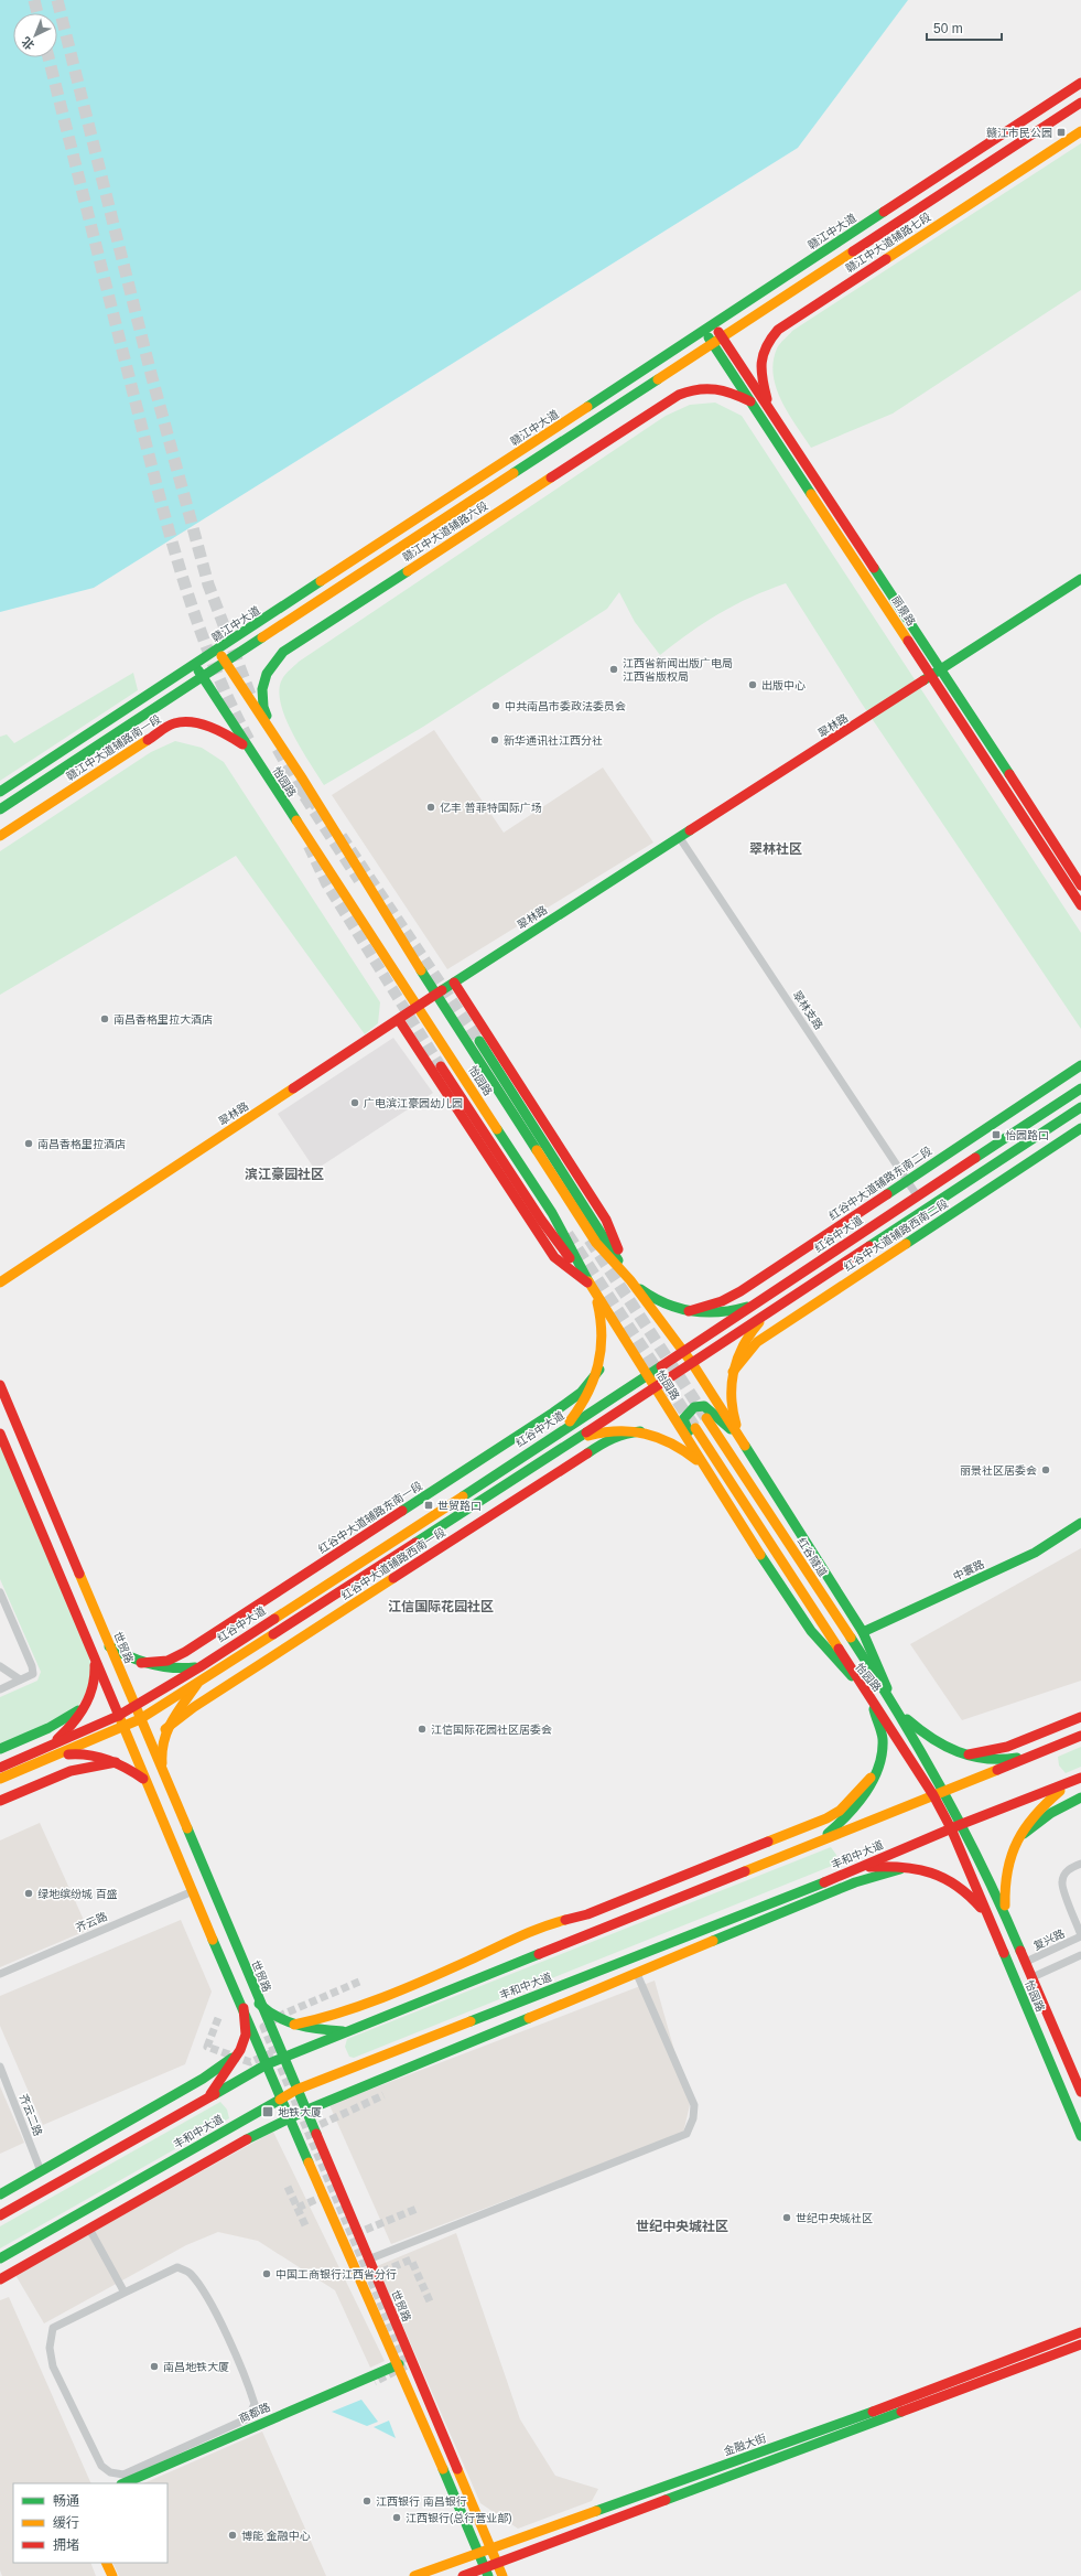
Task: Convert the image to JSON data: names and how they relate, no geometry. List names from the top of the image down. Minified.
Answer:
{"streets":{"main road":["赣江中大道","赣江中大道辅路七段","赣江中大道辅路六段","丽景路","翠林路","赣江中大道辅路南一段","怡园路","红谷中大道辅路东南二段","红谷中大道","红谷中大道辅路西南二段","红谷中大道辅路东南一段","红谷隧道","红谷中大道辅路西南一段","中寰路","世贸路","丰和中大道","商都路","金融大街"],"street":["翠林支路","齐云路","复兴路","齐云二路"]},"crossings":[["赣江中大道","丽景路"],["赣江中大道","怡园路"],["赣江中大道辅路七段","丽景路"],["赣江中大道辅路六段","丽景路"],["赣江中大道辅路六段","怡园路"],["丽景路","翠林路"],["翠林路","怡园路"],["翠林路","翠林支路"],["赣江中大道辅路南一段","怡园路"],["怡园路","红谷中大道"],["怡园路","红谷隧道"],["怡园路","中寰路"],["怡园路","丰和中大道"],["怡园路","复兴路"],["翠林支路","红谷中大道辅路东南二段"],["翠林支路","红谷中大道"],["红谷中大道","世贸路"],["世贸路","丰和中大道"],["世贸路","金融大街"]],"districts":["翠林社区","滨江豪园社区","江信国际花园社区","世纪中央城社区"],"places":{"transit":["赣江市民公园","怡园路口","世贸路口","地铁大厦"],"other":["江西省新闻出版广电局 江西省版权局","出版中心","中共南昌市委政法委员会","新华通讯社江西分社","亿丰 普菲特国际广场","南昌香格里拉大酒店","广电滨江豪园幼儿园","南昌香格里拉酒店","丽景社区居委会","江信国际花园社区居委会","绿地缤纷城 百盛","世纪中央城社区","中国工商银行江西省分行","南昌地铁大厦","江西银行 南昌银行","江西银行(总行营业部)","博能 金融中心"]},"legend":["畅通","缓行","拥堵"],"scale_bar":"50 m","north":"bottom left"}
